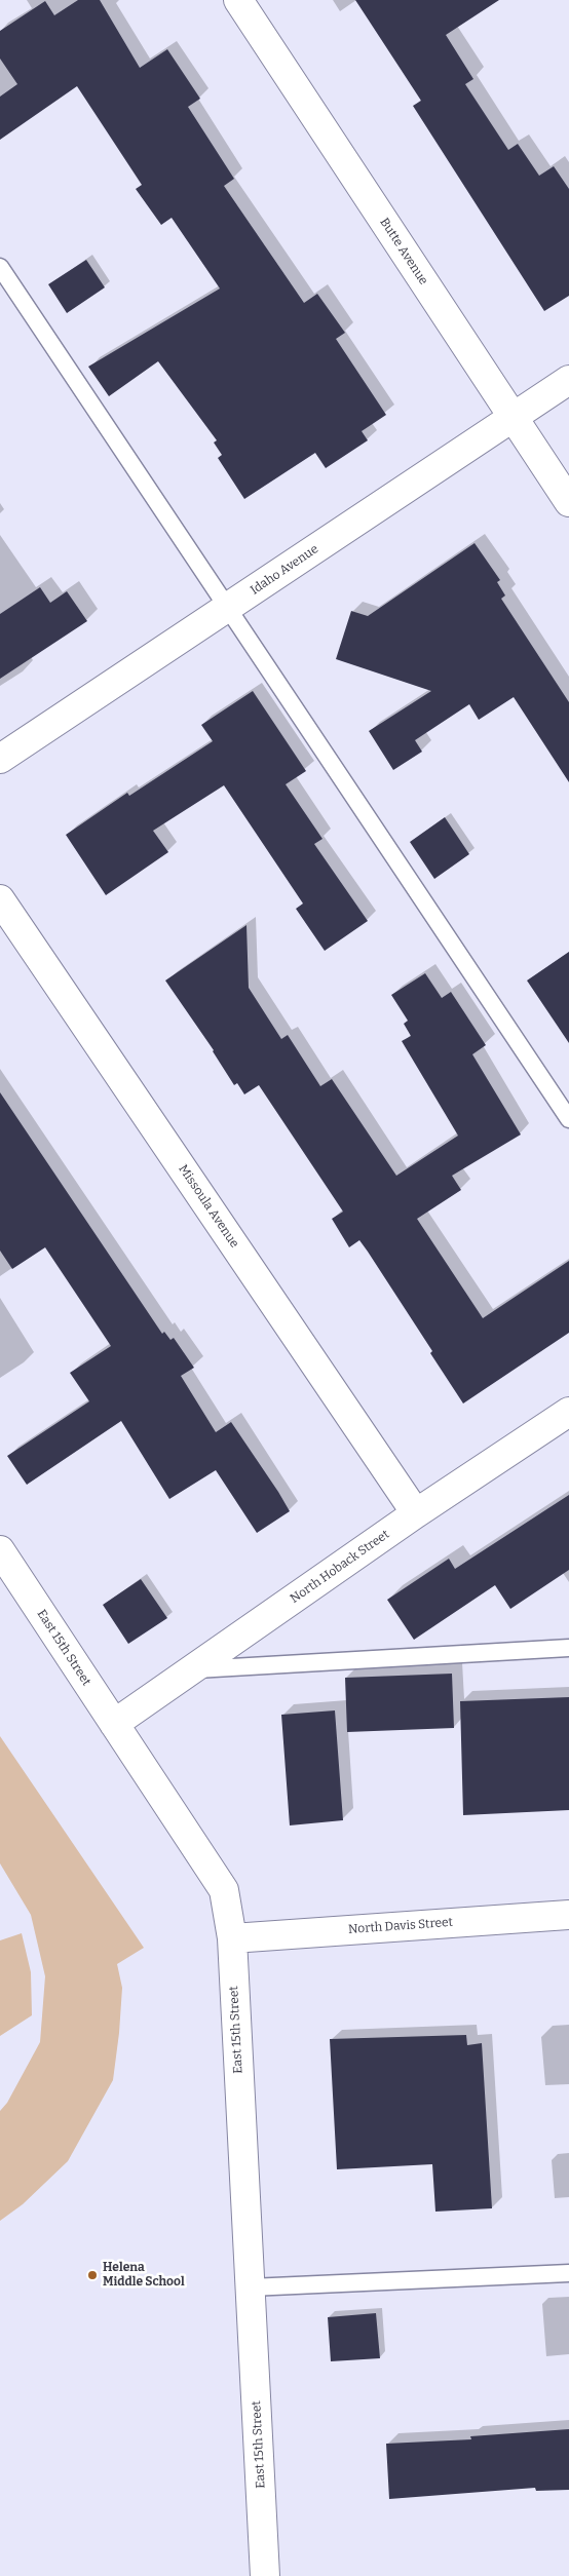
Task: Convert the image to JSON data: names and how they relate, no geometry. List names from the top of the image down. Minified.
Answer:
{"streets":{"street":["Butte Avenue","Idaho Avenue","Missoula Avenue","North Hoback Street","East 15th Street","North Davis Street"]},"crossings":[["Butte Avenue","Idaho Avenue"],["Missoula Avenue","North Hoback Street"],["North Hoback Street","East 15th Street"],["East 15th Street","North Davis Street"]],"places":["Helena Middle School"]}
